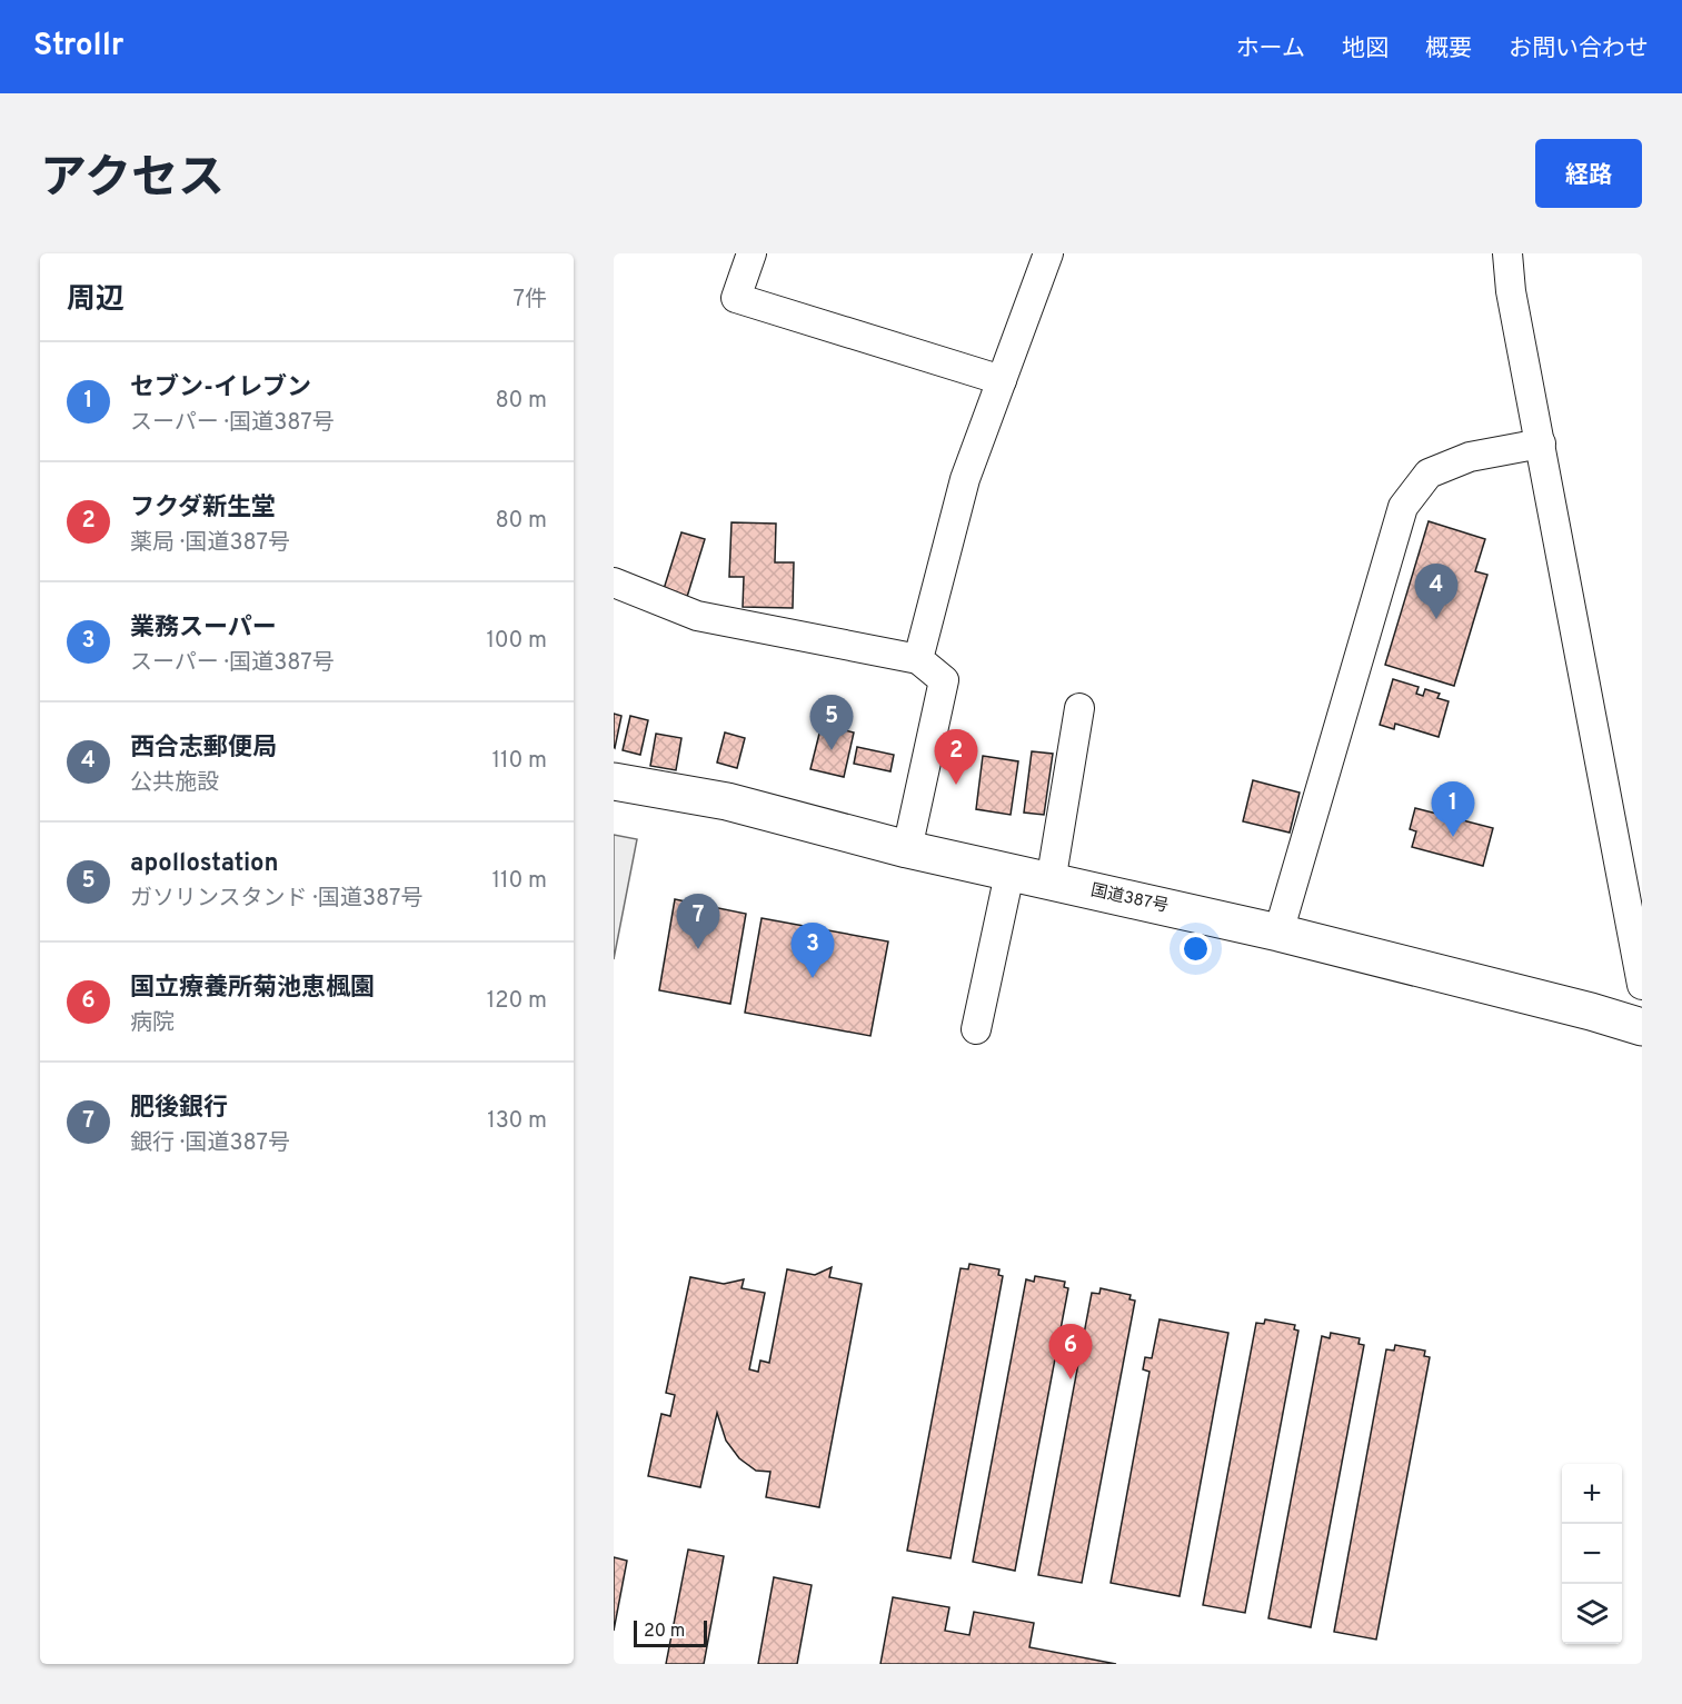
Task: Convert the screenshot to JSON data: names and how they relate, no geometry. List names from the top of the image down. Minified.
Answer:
{"streets":{"highway":["国道387号"]},"scale_bar":"20 m","page":{"header":"Strollr","nav":["ホーム","地図","概要","お問い合わせ"],"title":"アクセス","buttons":"経路","heading":["周辺","7件"],"list":[{"mark":"1","name":"セブン-イレブン","note":"スーパー · 国道387号","value":"80 m"},{"mark":"2","name":"フクダ新生堂","note":"薬局 · 国道387号","value":"80 m"},{"mark":"3","name":"業務スーパー","note":"スーパー · 国道387号","value":"100 m"},{"mark":"4","name":"西合志郵便局","note":"公共施設","value":"110 m"},{"mark":"5","name":"apollostation","note":"ガソリンスタンド · 国道387号","value":"110 m"},{"mark":"6","name":"国立療養所菊池恵楓園","note":"病院","value":"120 m"},{"mark":"7","name":"肥後銀行","note":"銀行 · 国道387号","value":"130 m"}],"pins":["4","5","2","1","7","3","6"],"map_buttons":["+","−"],"scale":"20 m"}}
